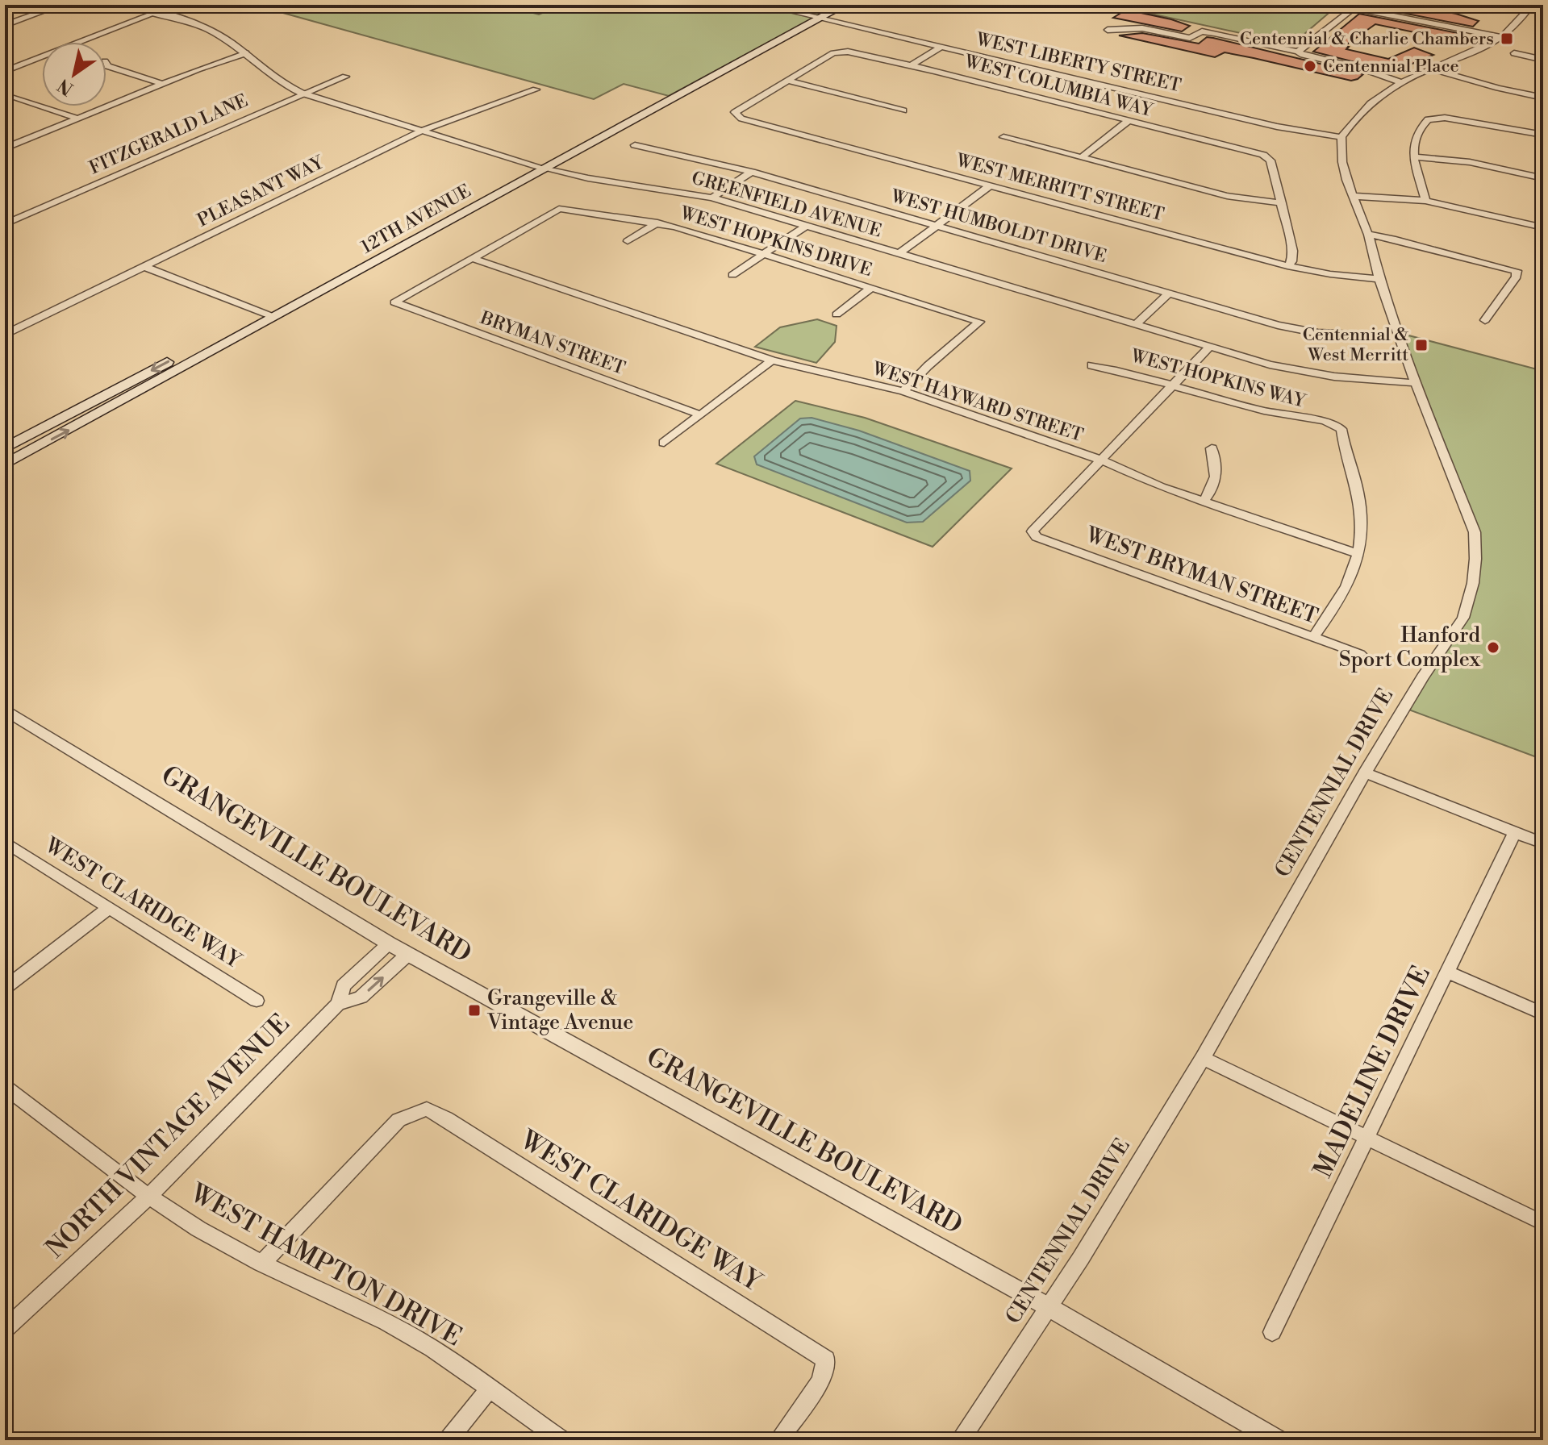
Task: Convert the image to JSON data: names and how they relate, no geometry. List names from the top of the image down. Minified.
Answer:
{"streets":{"main road":["12TH AVENUE"],"street":["WEST LIBERTY STREET","WEST COLUMBIA WAY","FITZGERALD LANE","WEST MERRITT STREET","PLEASANT WAY","GREENFIELD AVENUE","WEST HUMBOLDT DRIVE","WEST HOPKINS DRIVE","BRYMAN STREET","WEST HOPKINS WAY","WEST HAYWARD STREET","WEST BRYMAN STREET","CENTENNIAL DRIVE","GRANGEVILLE BOULEVARD","WEST CLARIDGE WAY","MADELINE DRIVE","NORTH VINTAGE AVENUE","WEST HAMPTON DRIVE"]},"crossings":[["WEST LIBERTY STREET","12TH AVENUE"],["WEST LIBERTY STREET","CENTENNIAL DRIVE"],["WEST COLUMBIA WAY","WEST MERRITT STREET"],["FITZGERALD LANE","GREENFIELD AVENUE"],["WEST MERRITT STREET","CENTENNIAL DRIVE"],["PLEASANT WAY","GREENFIELD AVENUE"],["GREENFIELD AVENUE","12TH AVENUE"],["GREENFIELD AVENUE","CENTENNIAL DRIVE"],["WEST HOPKINS DRIVE","BRYMAN STREET"],["WEST HOPKINS DRIVE","WEST HAYWARD STREET"],["BRYMAN STREET","WEST HAYWARD STREET"],["WEST HOPKINS WAY","WEST HAYWARD STREET"],["WEST HAYWARD STREET","WEST BRYMAN STREET"],["CENTENNIAL DRIVE","GRANGEVILLE BOULEVARD"],["GRANGEVILLE BOULEVARD","NORTH VINTAGE AVENUE"],["WEST CLARIDGE WAY","WEST HAMPTON DRIVE"],["NORTH VINTAGE AVENUE","WEST HAMPTON DRIVE"]],"places":{"transit":["Centennial & Charlie Chambers","Centennial & West Merritt","Grangeville & Vintage Avenue"],"other":["Centennial Place","Hanford Sport Complex"]},"north":"bottom left"}
